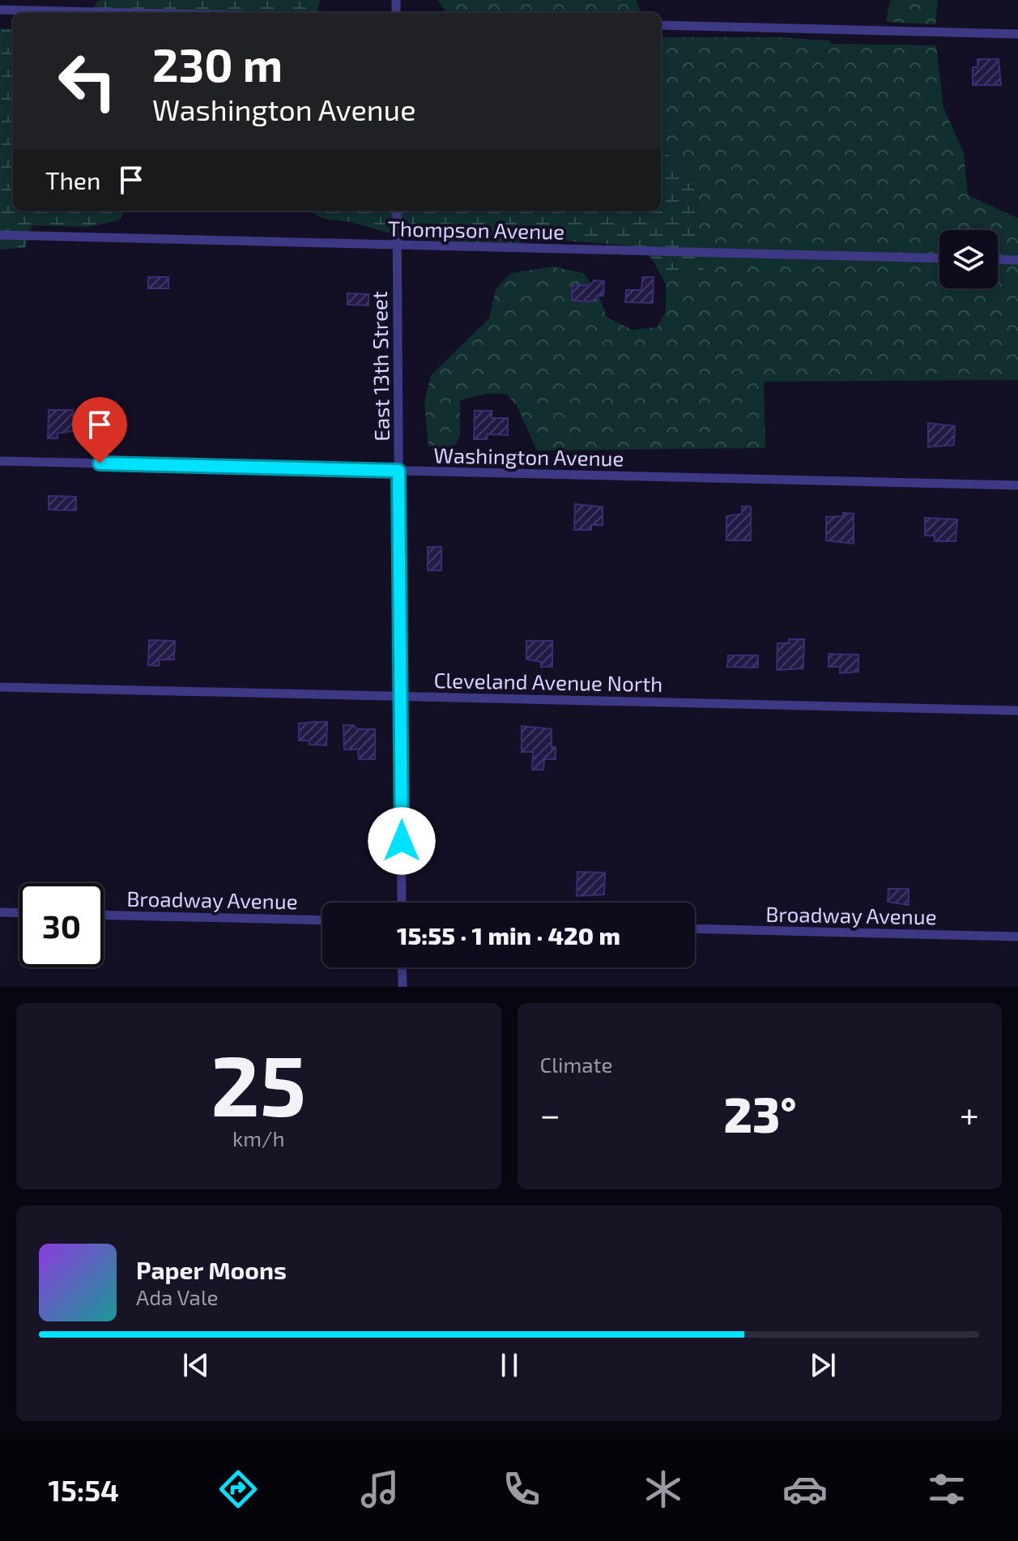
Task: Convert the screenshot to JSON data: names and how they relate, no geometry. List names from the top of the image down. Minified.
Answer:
{"streets":{"street":["Thompson Avenue","East 13th Street","Washington Avenue","Cleveland Avenue North","Broadway Avenue"]},"crossings":[["Thompson Avenue","East 13th Street"],["East 13th Street","Washington Avenue"],["East 13th Street","Cleveland Avenue North"]],"page":{"turn":["230 m","Washington Avenue"],"then":"Then","limit":"30","trip":"15:55 · 1 min · 420 m","tile":[["25","km/h"],"Climate"],"heat":["−","23°","+"],"song":["Paper Moons","Ada Vale"],"tabs":"15:54"}}
